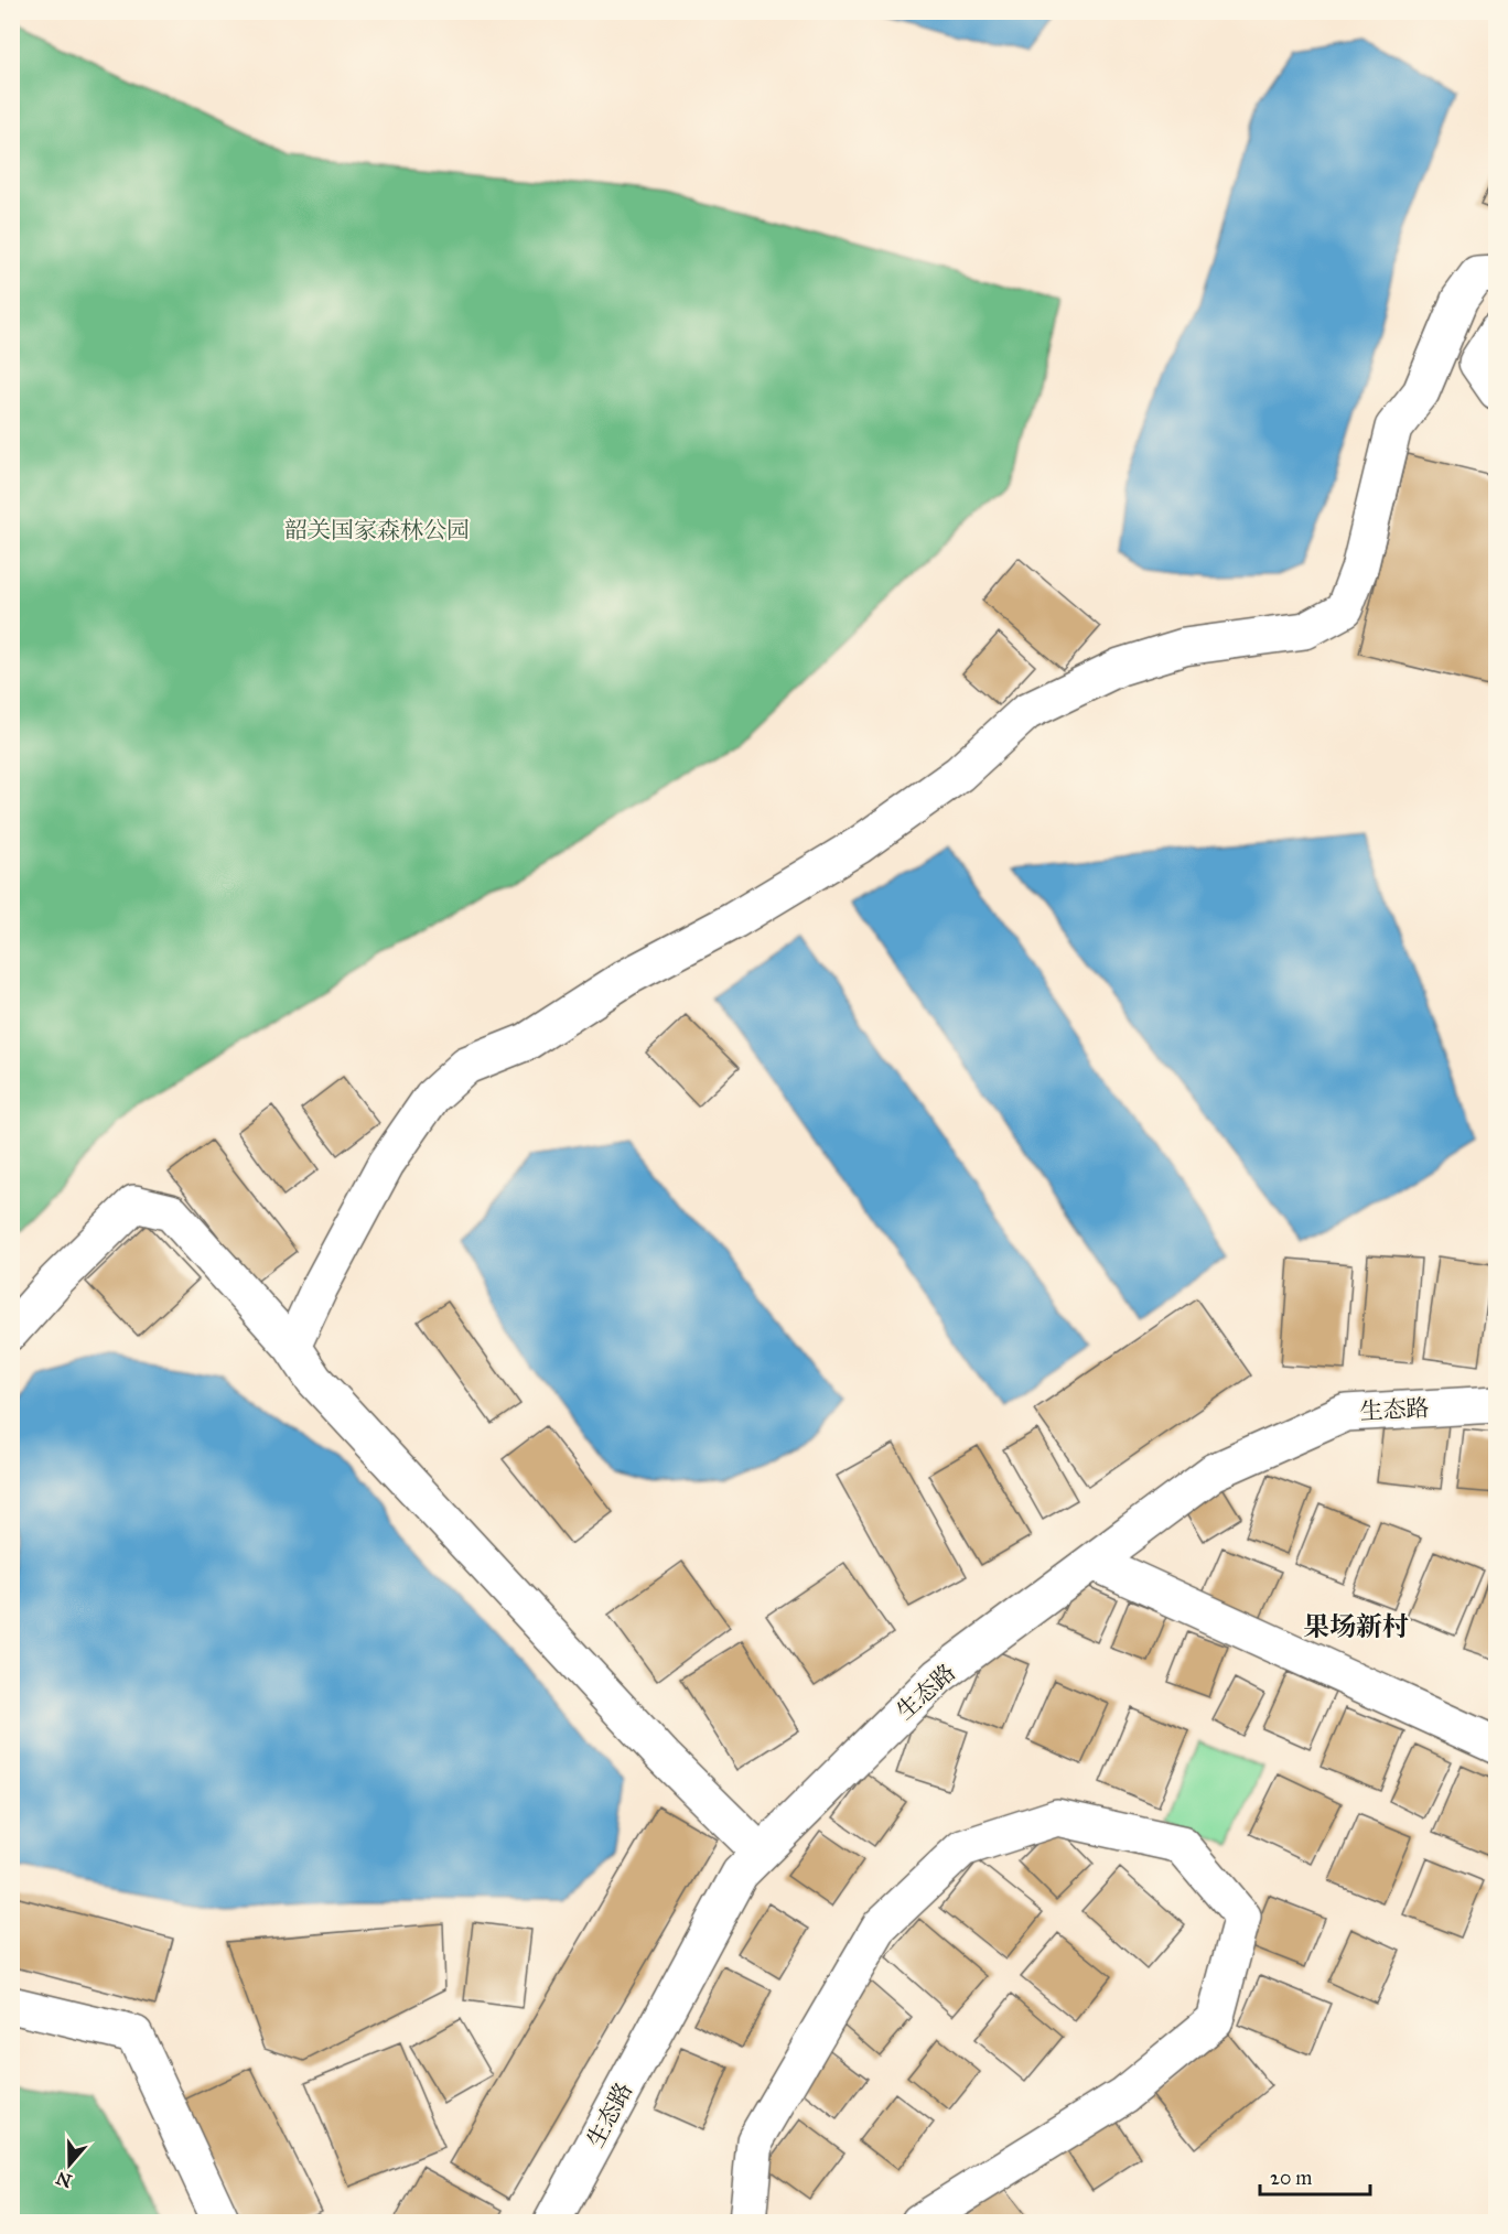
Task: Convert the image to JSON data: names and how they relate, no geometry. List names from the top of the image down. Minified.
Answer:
{"streets":{"street":["生态路"]},"districts":["果场新村"],"parks":["韶关国家森林公园"],"scale_bar":"20 m","north":"bottom"}
